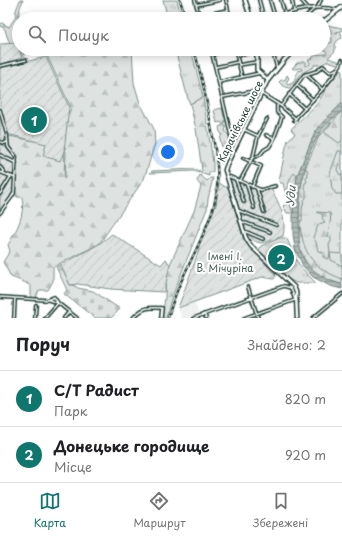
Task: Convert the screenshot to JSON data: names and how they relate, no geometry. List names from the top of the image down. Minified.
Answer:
{"streets":{"main road":["Карачівське шосе"]},"water":["Уди"],"parks":["Імені І. В. Мічуріна"],"page":{"search":"Пошук","pins":["1","2"],"heading":["Поруч","Знайдено: 2"],"list":[{"mark":"1","name":"С/Т Радист","note":"Парк","value":"820 m"},{"mark":"2","name":"Донецьке городище","note":"Місце","value":"920 m"}],"nav":["Карта","Маршрут","Збережені"]}}
